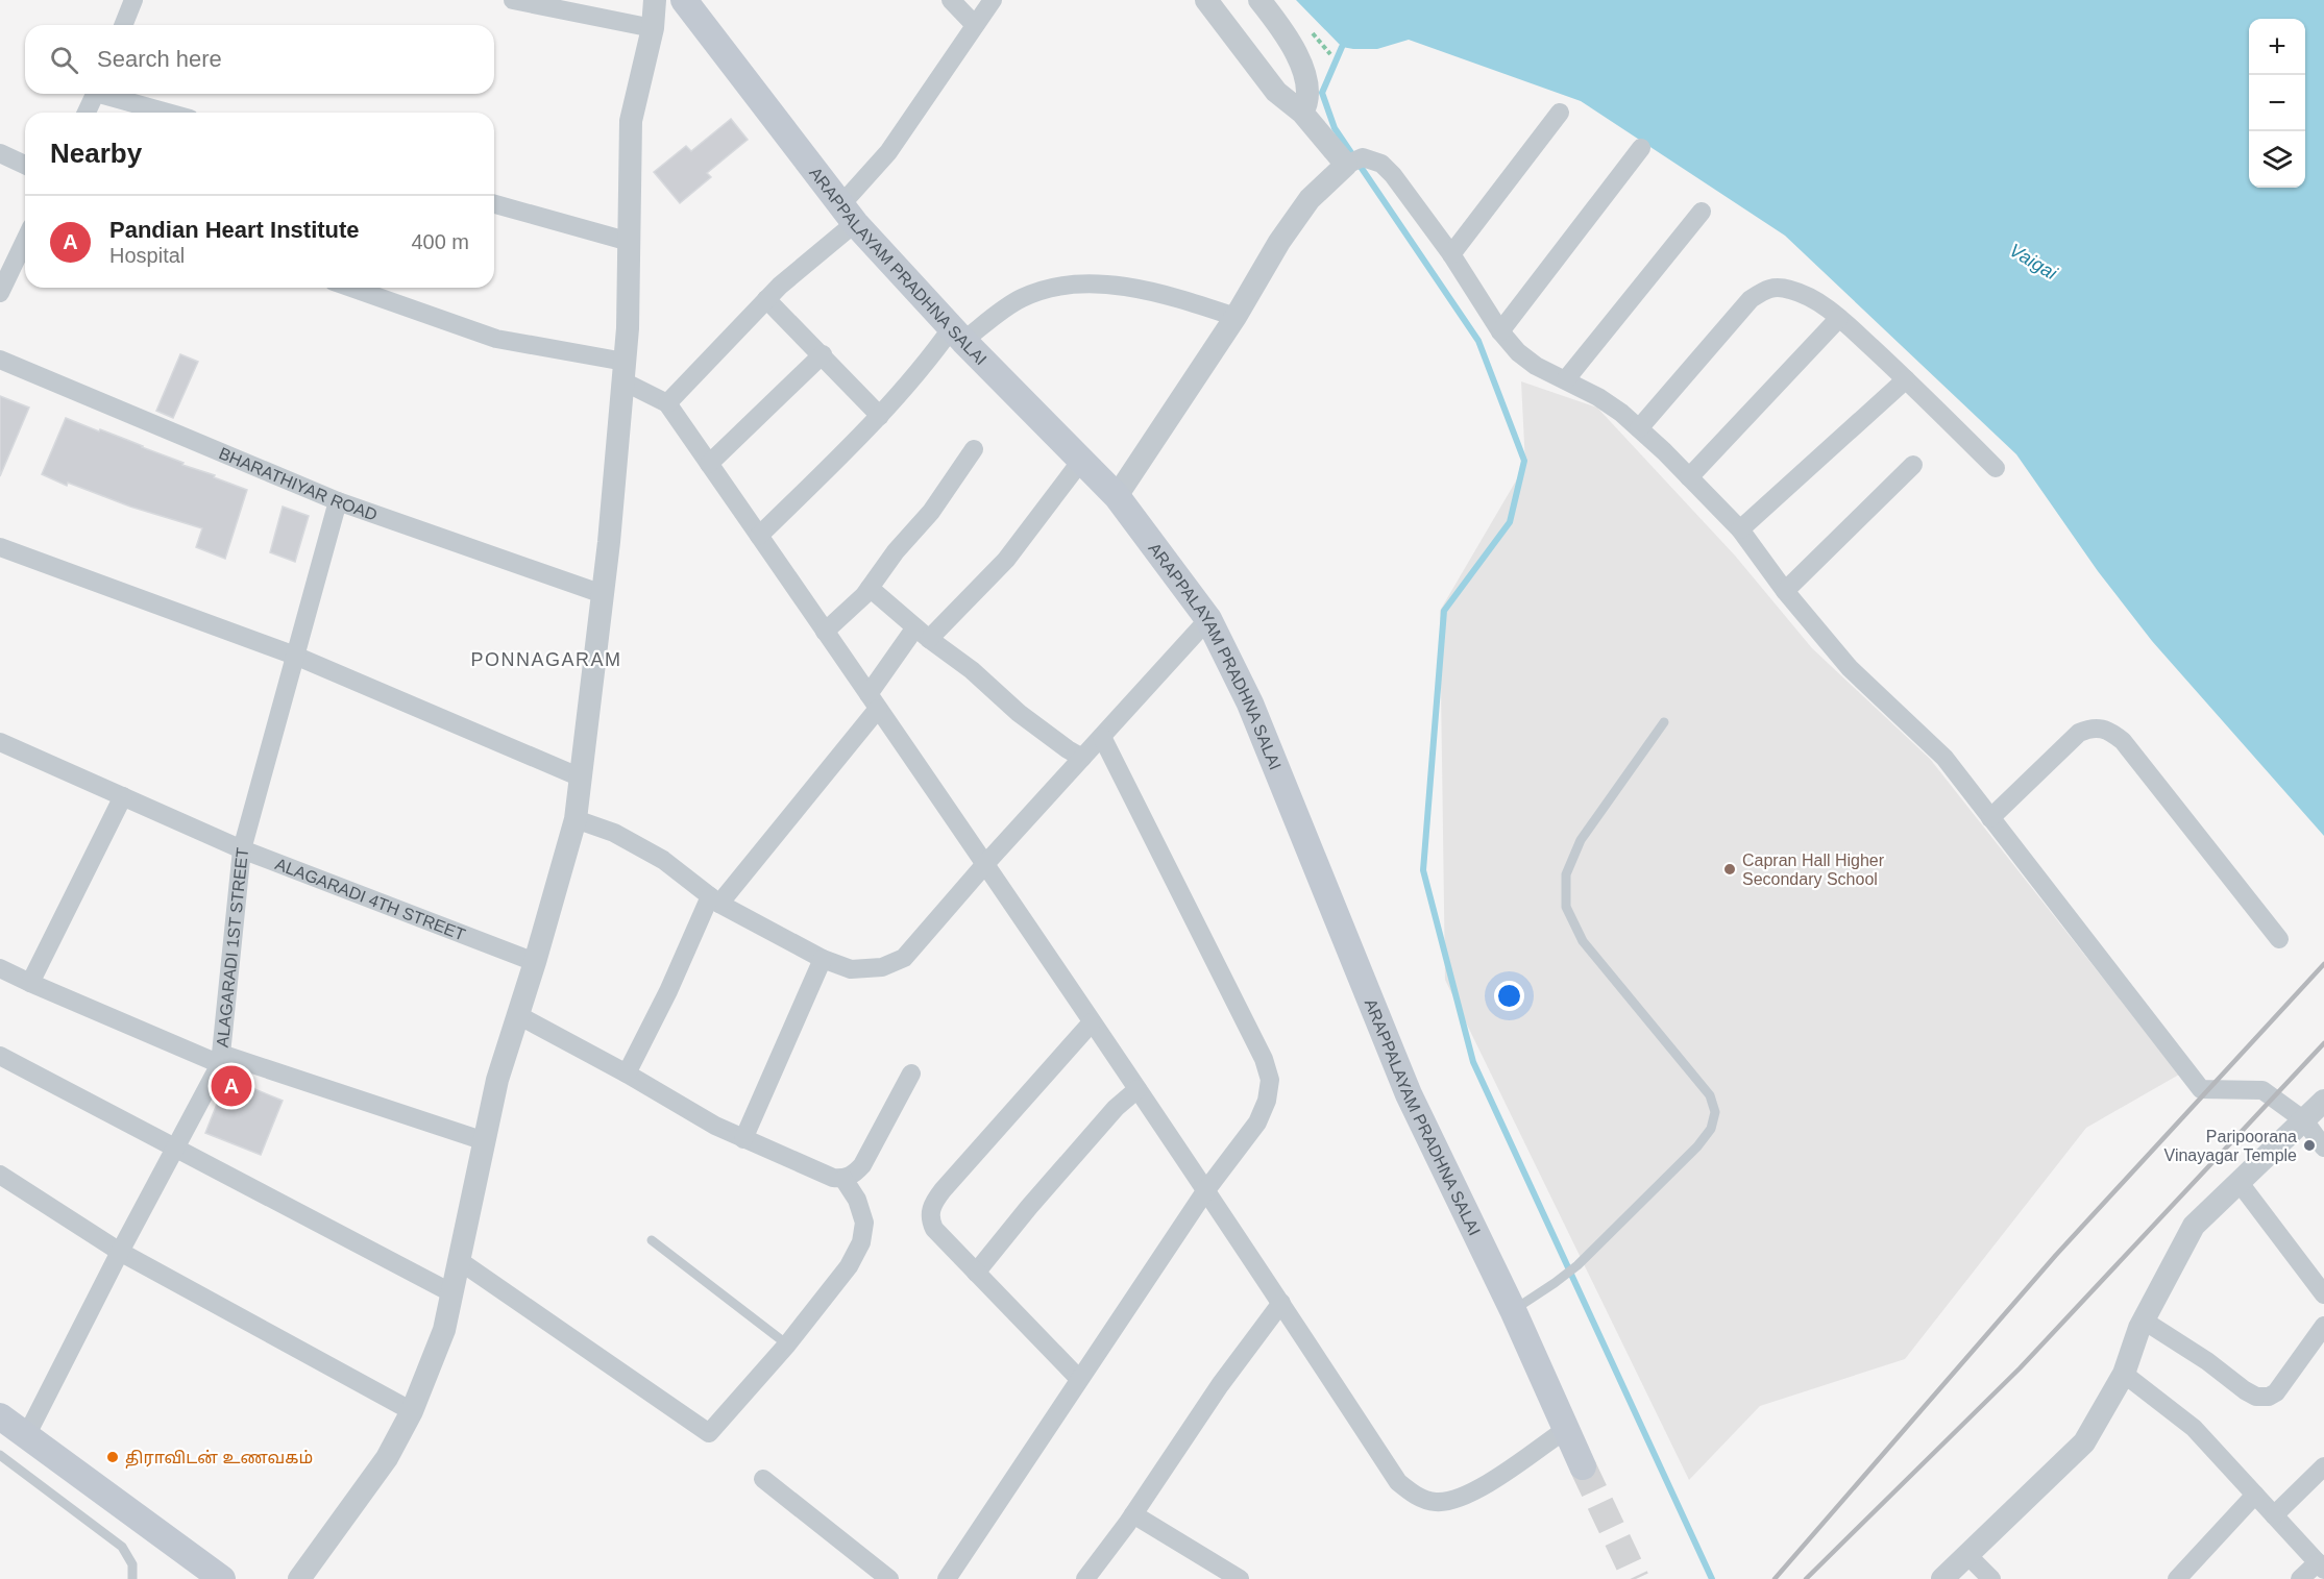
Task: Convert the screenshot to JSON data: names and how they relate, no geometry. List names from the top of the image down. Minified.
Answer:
{"streets":{"main road":["ARAPPALAYAM PRADHNA SALAI"],"street":["BHARATHIYAR ROAD","ALAGARADI 4TH STREET","ALAGARADI 1ST STREET"]},"crossings":[["BHARATHIYAR ROAD","ALAGARADI 1ST STREET"],["ALAGARADI 4TH STREET","ALAGARADI 1ST STREET"]],"districts":["PONNAGARAM"],"water":["Vaigai"],"places":["Capran Hall Higher Secondary School","Paripoorana Vinayagar Temple","திராவிடன் உணவகம்"],"page":{"map_buttons":["+","−"],"search":"Search here","heading":"Nearby","list":[{"mark":"A","name":"Pandian Heart Institute","note":"Hospital","value":"400 m"}],"pins":"A"}}
